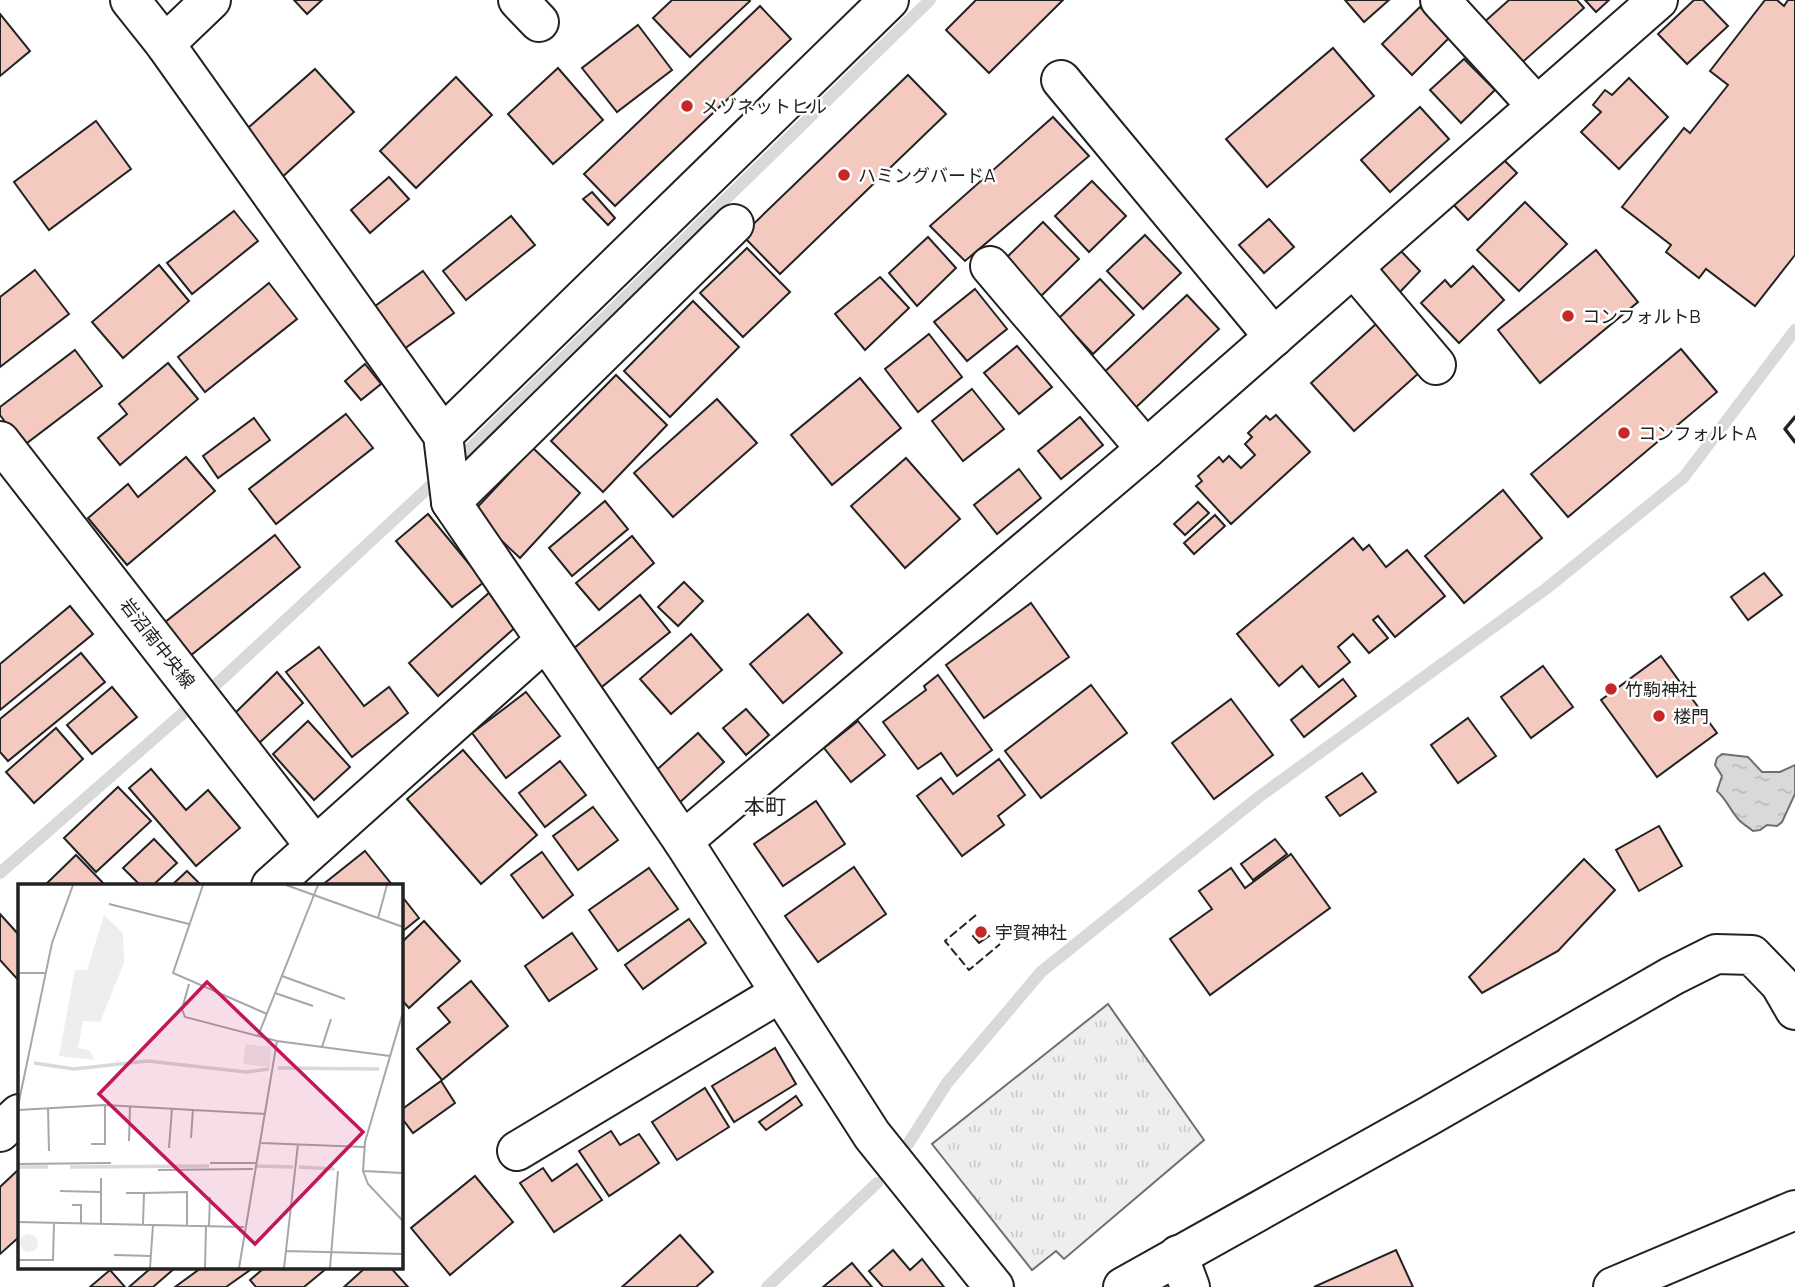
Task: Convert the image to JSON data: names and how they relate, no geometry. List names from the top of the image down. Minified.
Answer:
{"streets":{"street":["岩沼南中央線"]},"districts":["本町"],"places":["メゾネットヒル","ハミングバードA","コンフォルトB","コンフォルトA","竹駒神社","楼門","宇賀神社"]}
